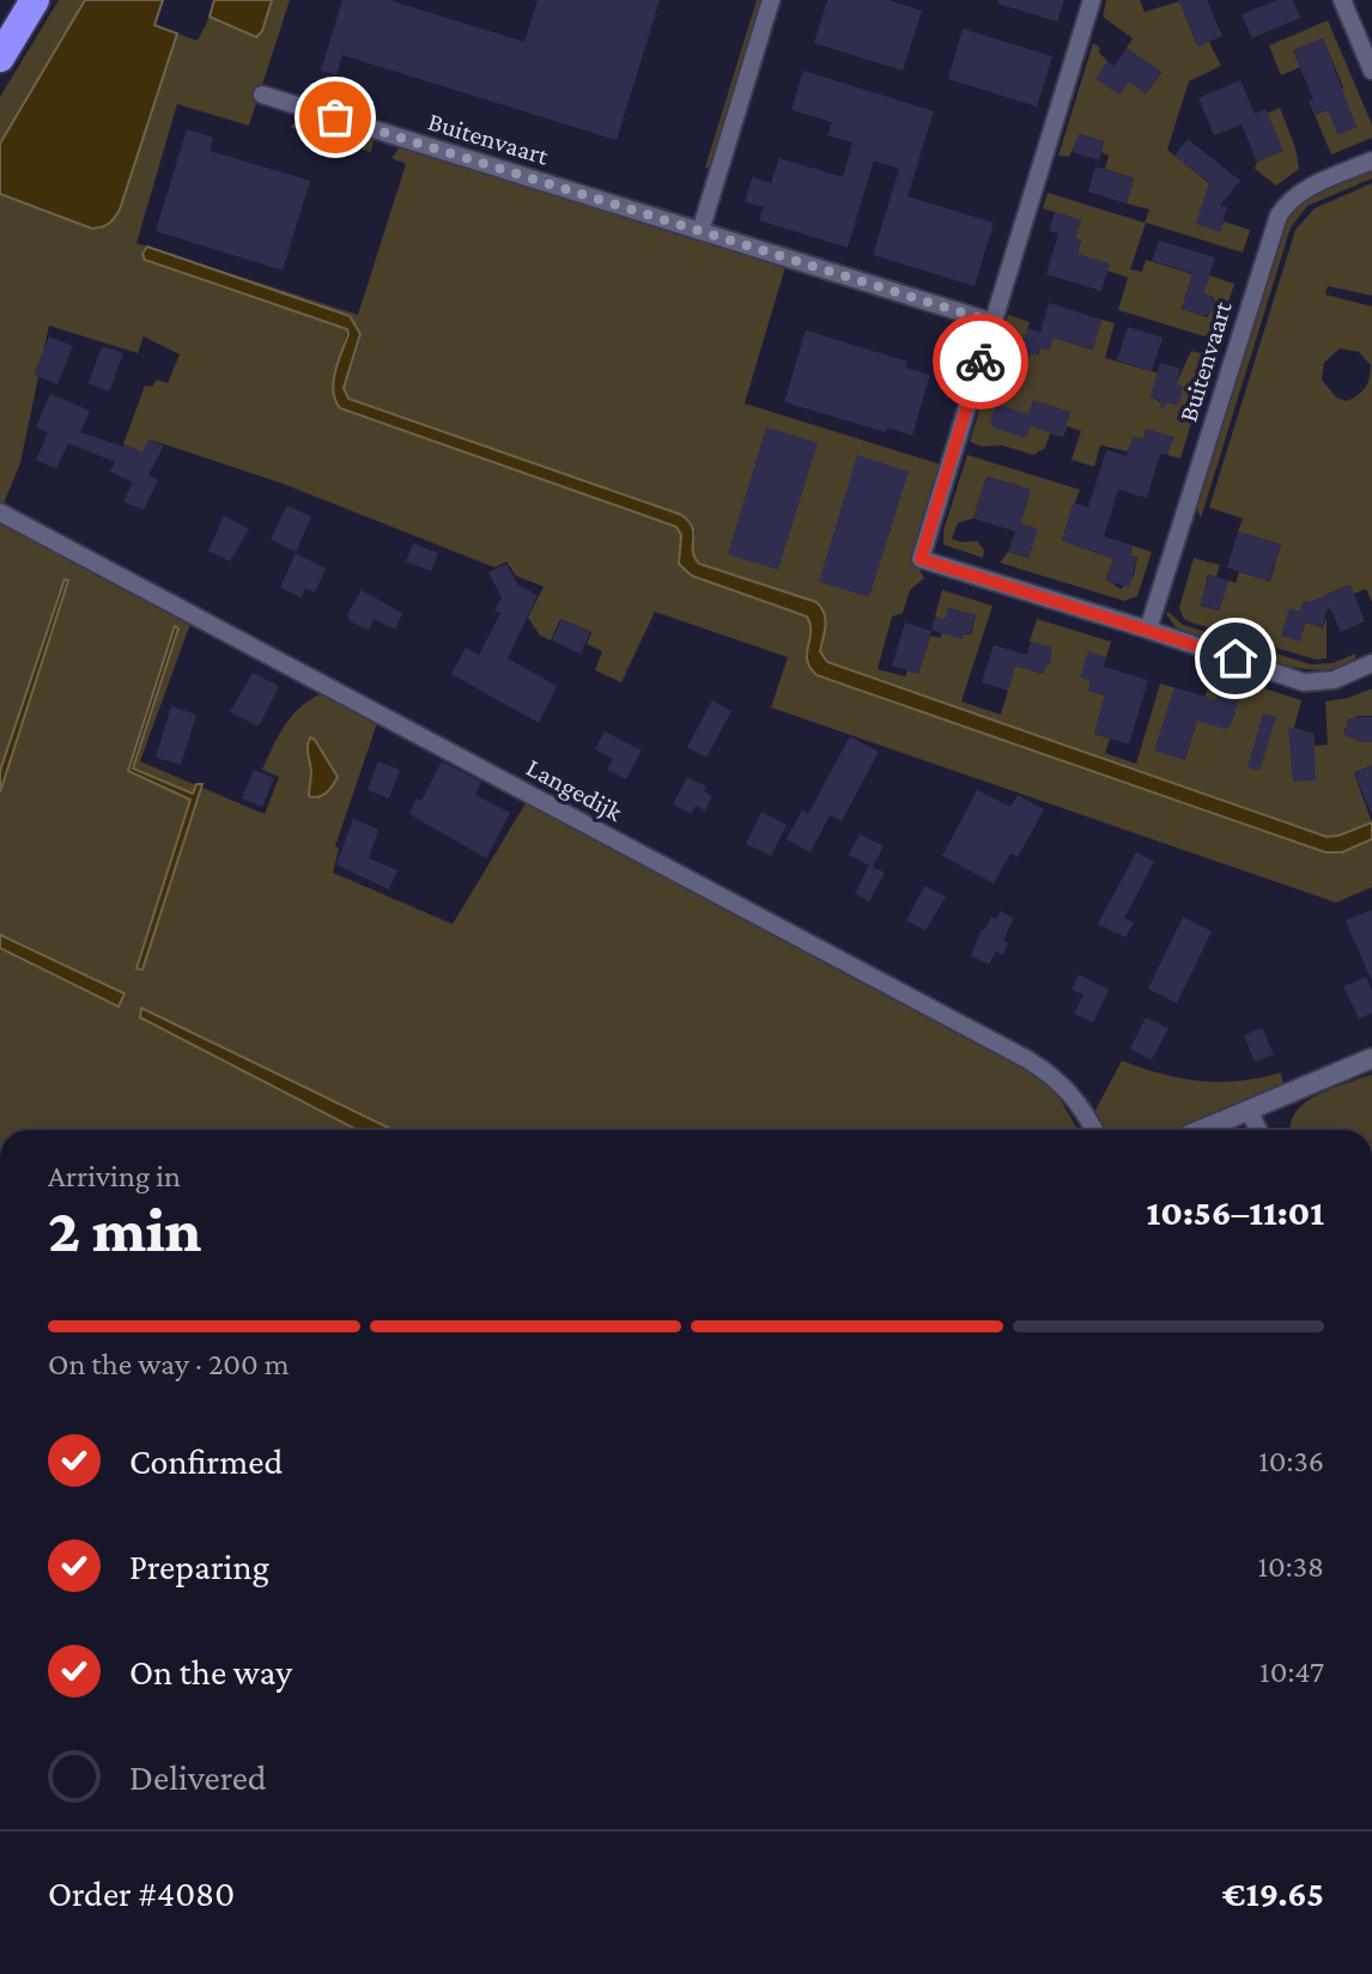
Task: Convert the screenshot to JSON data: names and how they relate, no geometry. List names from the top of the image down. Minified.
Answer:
{"streets":{"street":["Buitenvaart","Langedijk"]},"page":{"heading":["2 min","Arriving in","10:56–11:01"],"panel":["Order #4080","€19.65"],"bar":"On the way · 200 m","list":[["Confirmed","10:36"],["Preparing","10:38"],["On the way","10:47"],"Delivered"]}}
